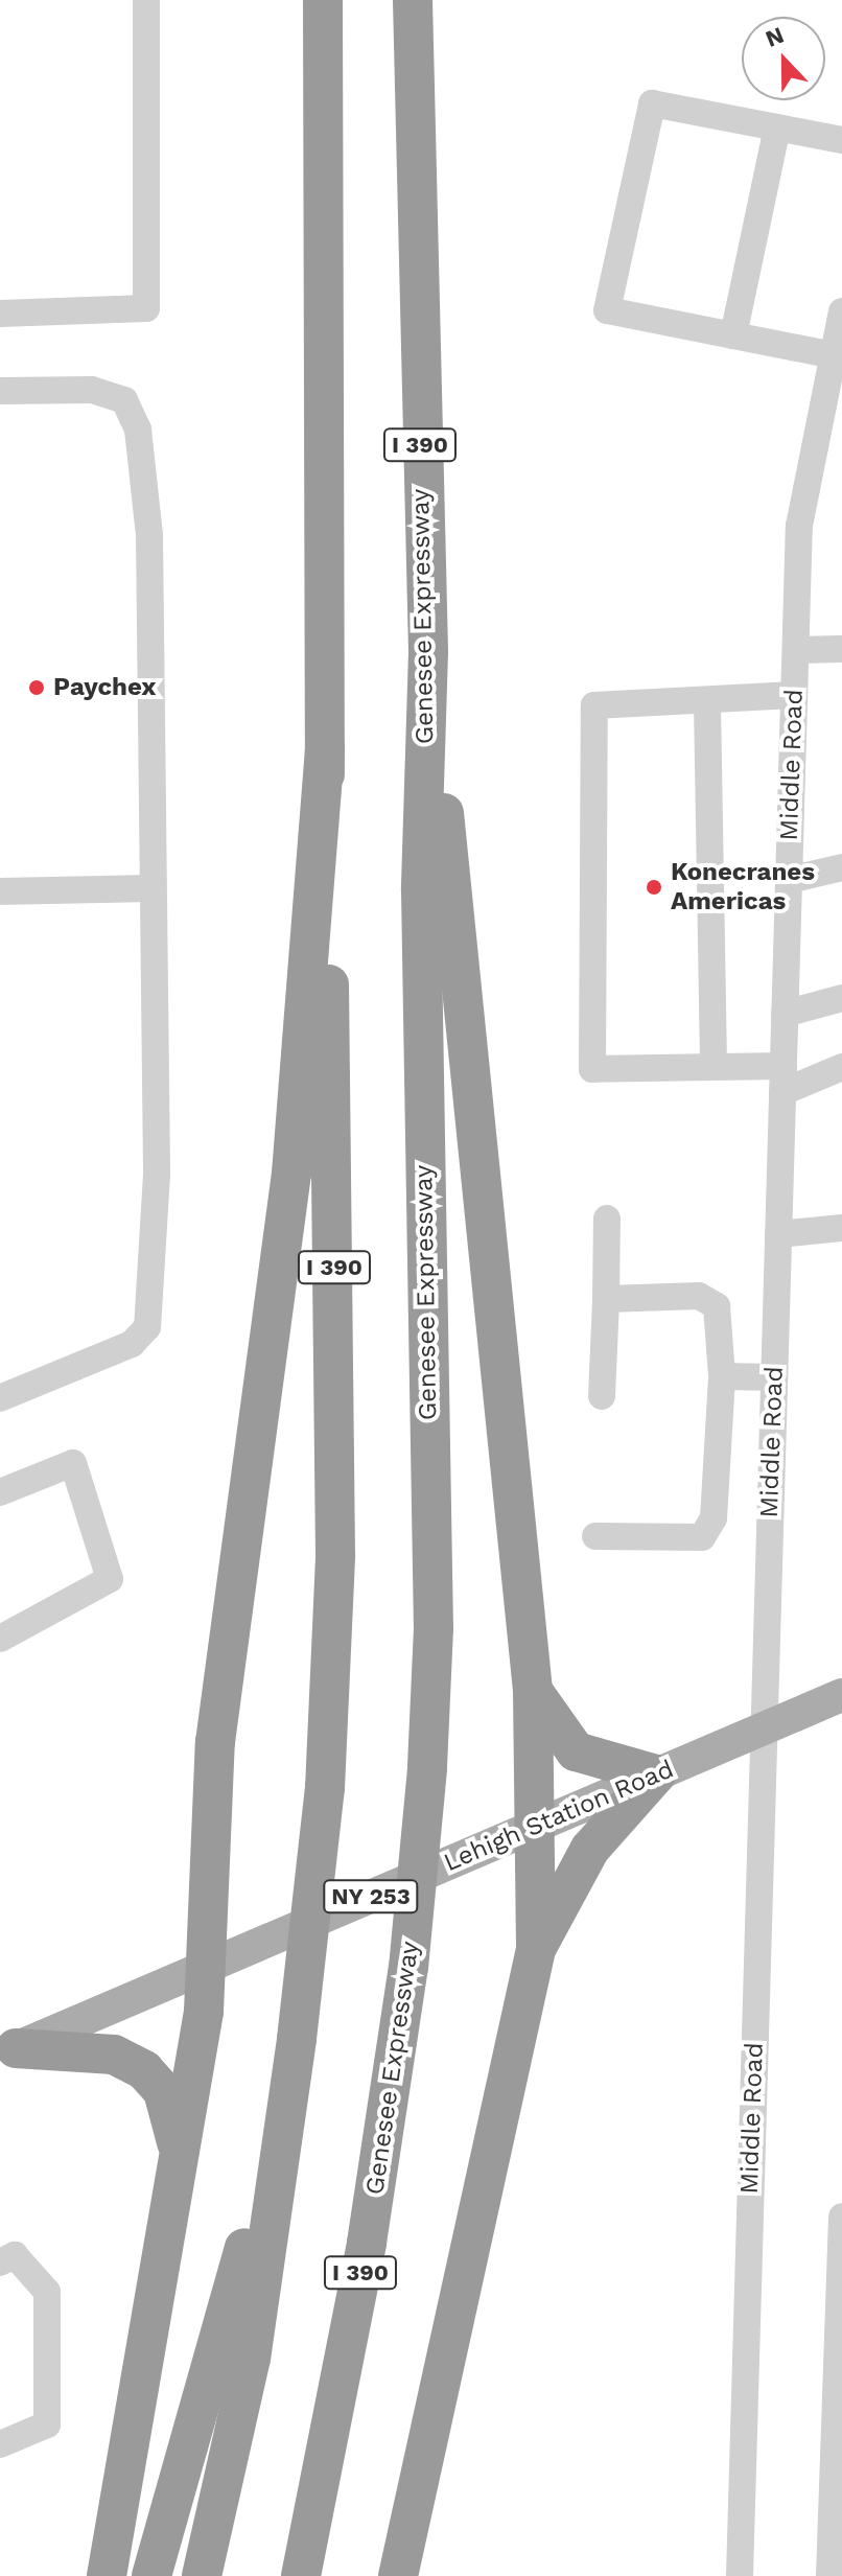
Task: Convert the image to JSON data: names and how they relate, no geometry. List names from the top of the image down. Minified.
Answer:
{"streets":{"highway":["I 390","Genesee Expressway"],"main road":["Lehigh Station Road","NY 253"],"street":["Middle Road"]},"crossings":[["Middle Road","Lehigh Station Road"]],"places":["Paychex","Konecranes Americas"],"north":"top"}
